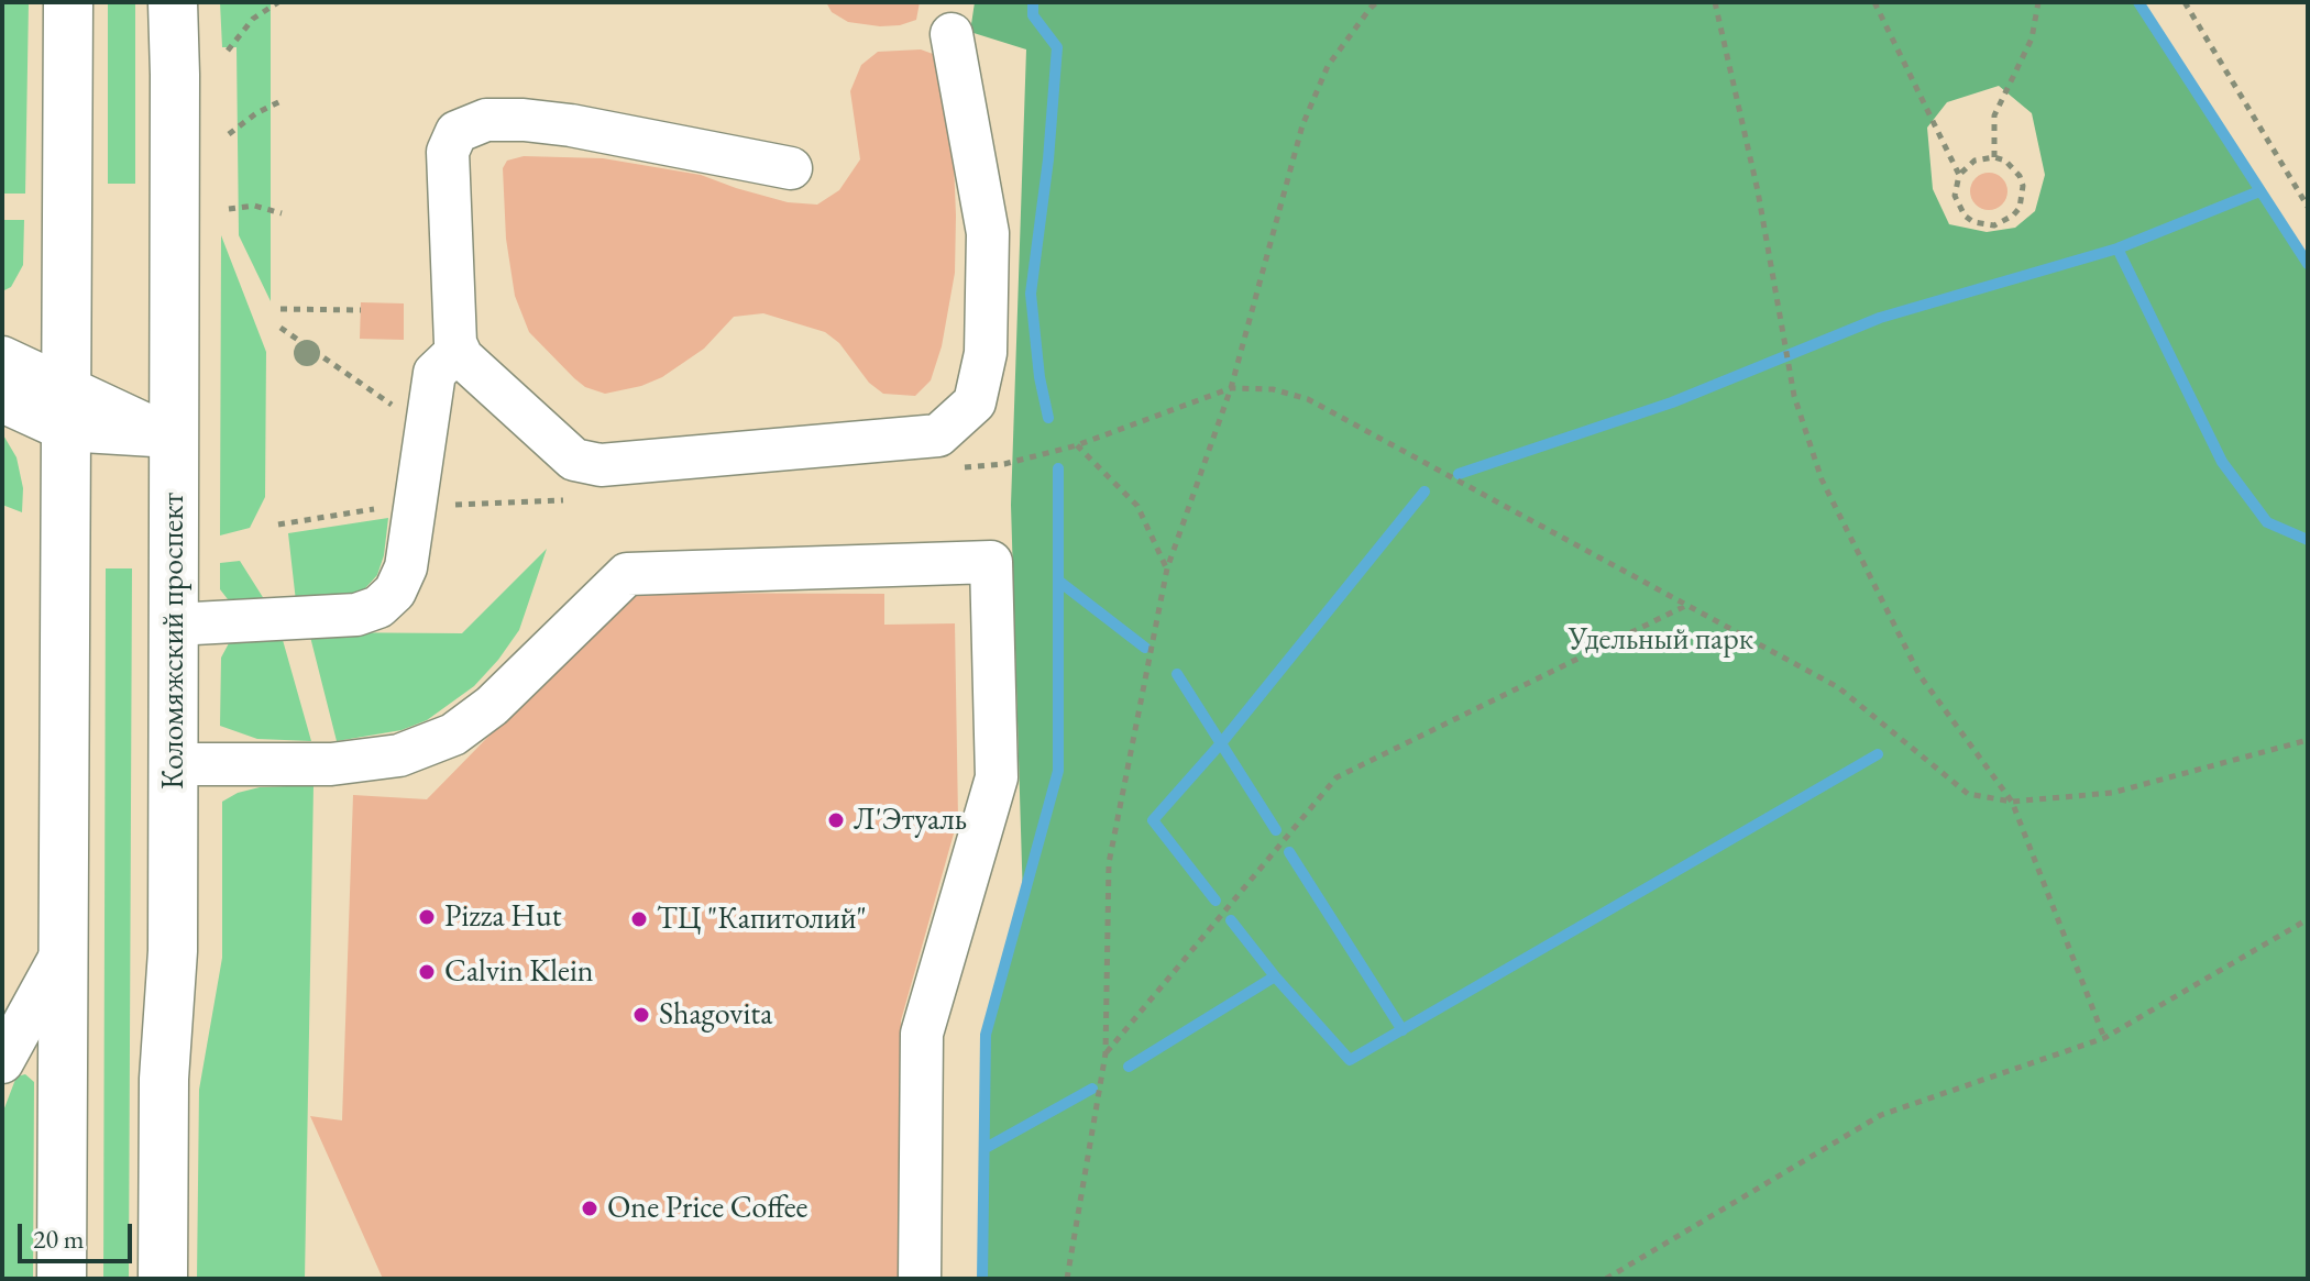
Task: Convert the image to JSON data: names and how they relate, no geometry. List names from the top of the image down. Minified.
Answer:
{"streets":{"main road":["Коломяжский проспект"]},"parks":["Удельный парк"],"places":["Л'Этуаль","Pizza Hut","ТЦ \"Капитолий\"","Calvin Klein","Shagovita","One Price Coffee"],"scale_bar":"20 m"}
